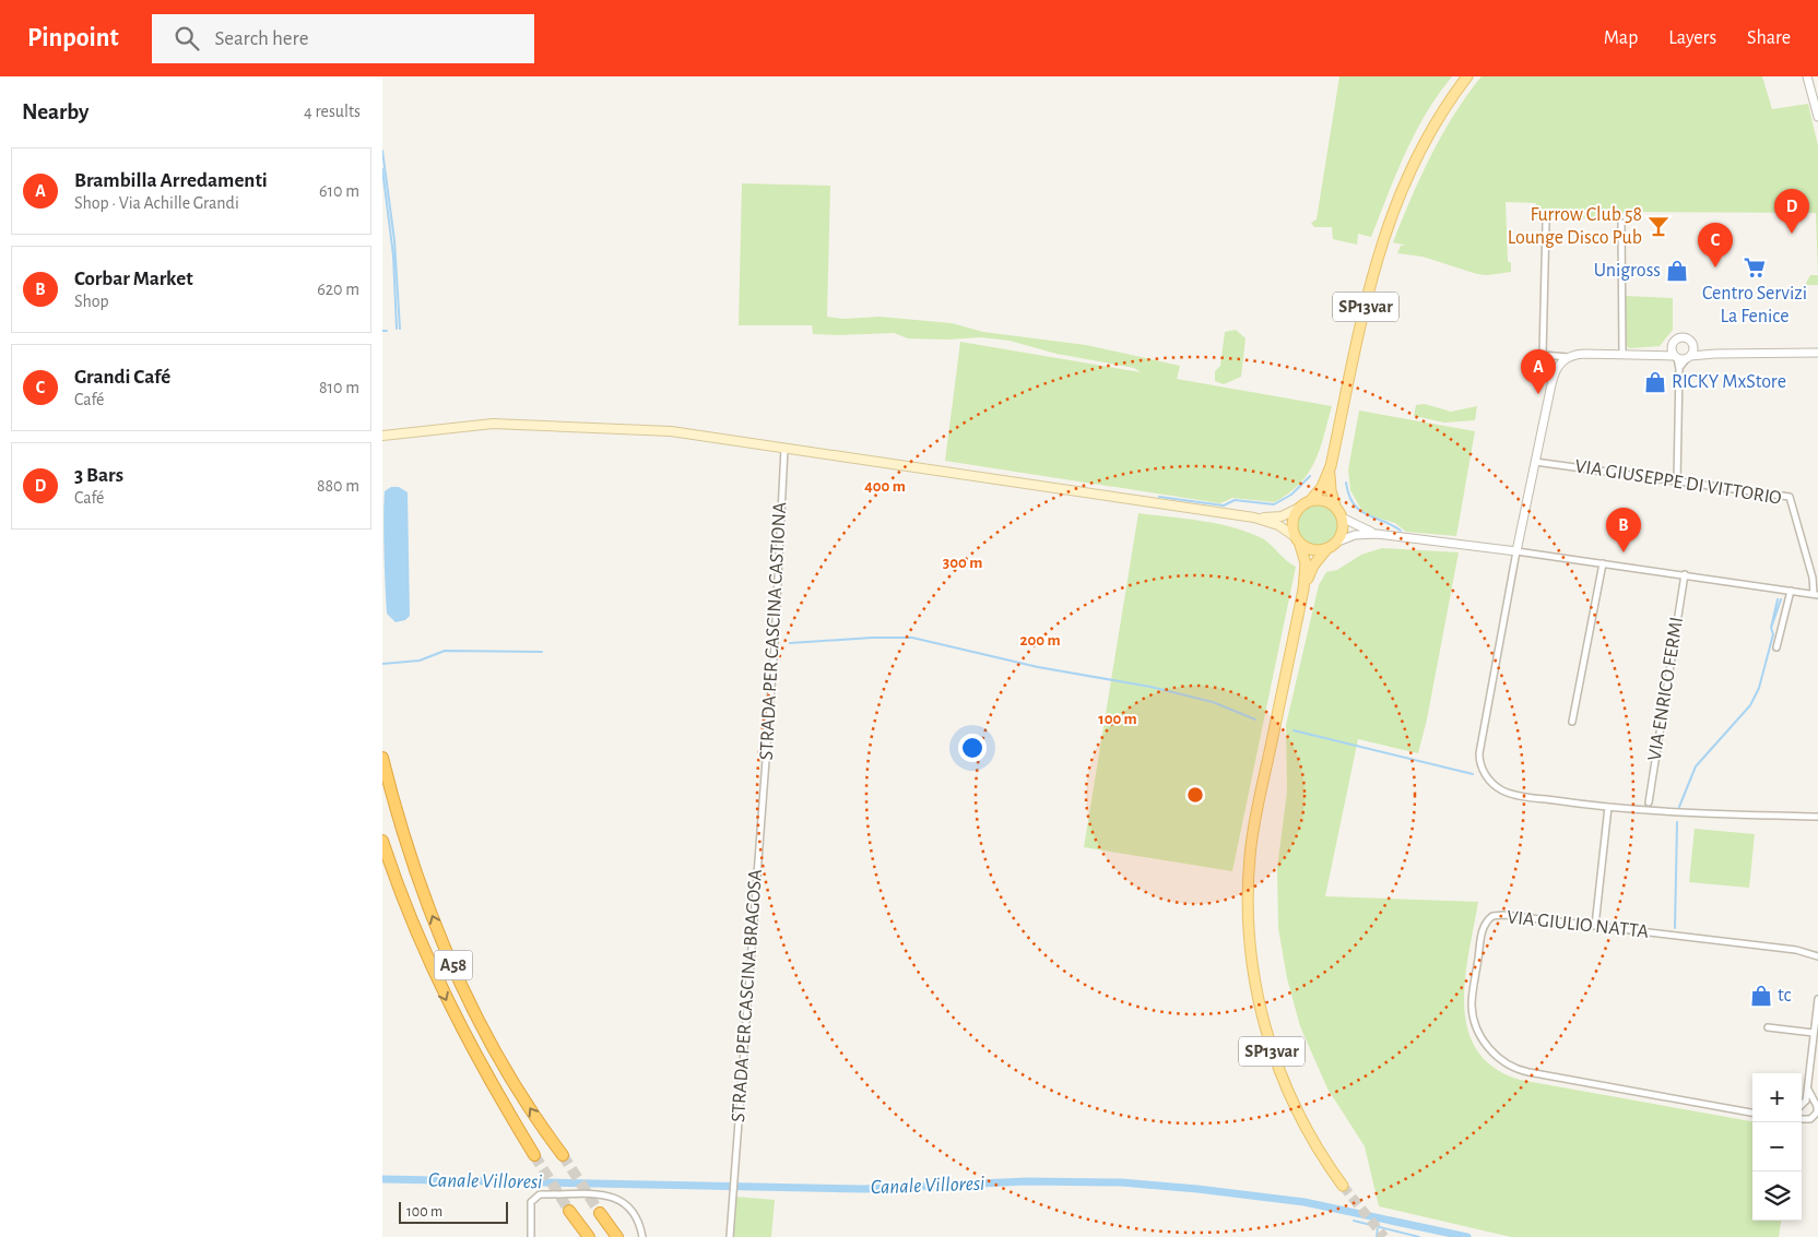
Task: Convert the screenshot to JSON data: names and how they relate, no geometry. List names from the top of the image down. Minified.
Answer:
{"streets":{"highway":["A58"],"main road":["SP13var"],"street":["VIA GIUSEPPE DI VITTORIO","STRADA PER CASCINA CASTIONA","VIA ENRICO FERMI","VIA GIULIO NATTA","STRADA PER CASCINA BRAGOSA"]},"crossings":[["STRADA PER CASCINA CASTIONA","STRADA PER CASCINA BRAGOSA"]],"water":["Canale Villoresi"],"places":{"bar":["Furrow Club 58 Lounge Disco Pub"],"supermarket":["Centro Servizi La Fenice"],"shop":["Unigross","RICKY MxStore","tc"]},"scale_bar":"100 m","page":{"header":"Pinpoint","search":"Search here","nav":["Map","Layers","Share"],"heading":["Nearby","4 results"],"list":[{"mark":"A","name":"Brambilla Arredamenti","note":"Shop · Via Achille Grandi","value":"610 m"},{"mark":"B","name":"Corbar Market","note":"Shop","value":"620 m"},{"mark":"C","name":"Grandi Café","note":"Café","value":"810 m"},{"mark":"D","name":"3 Bars","note":"Café","value":"880 m"}],"pins":["D","C","A","B"],"map_buttons":["+","−"],"scale":"100 m"},"rings":["400 m","300 m","200 m","100 m"]}
